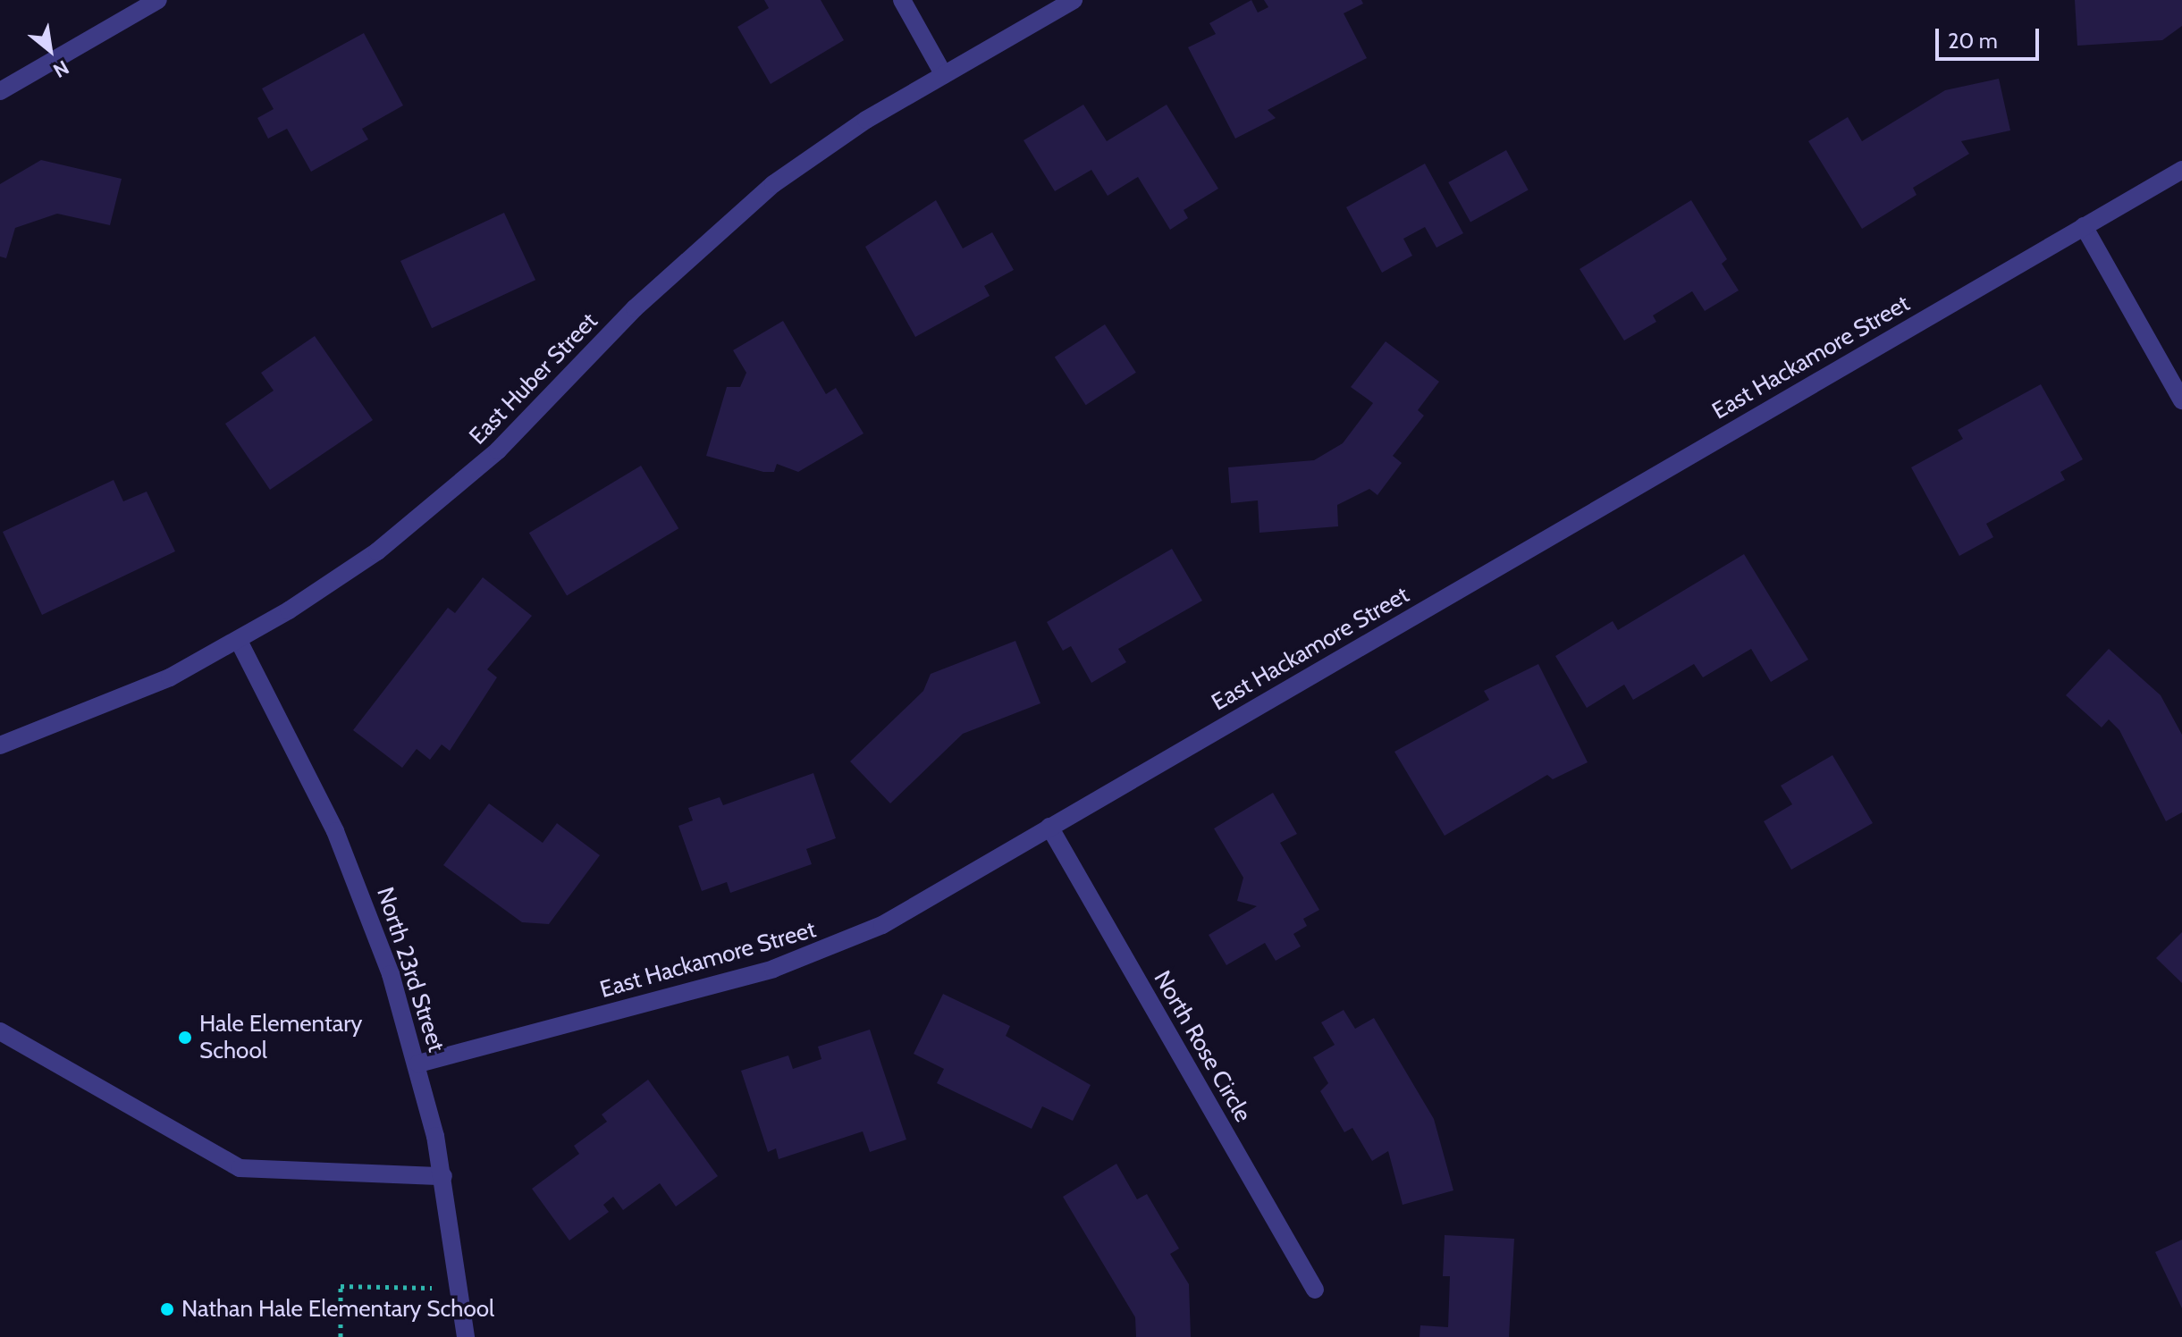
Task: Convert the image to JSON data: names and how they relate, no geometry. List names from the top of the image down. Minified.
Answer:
{"streets":{"street":["East Hackamore Street","East Huber Street","North 23rd Street","North Rose Circle"]},"crossings":[["East Hackamore Street","North 23rd Street"],["East Hackamore Street","North Rose Circle"],["East Huber Street","North 23rd Street"]],"places":["Hale Elementary School","Nathan Hale Elementary School"],"scale_bar":"20 m","north":"bottom right"}
